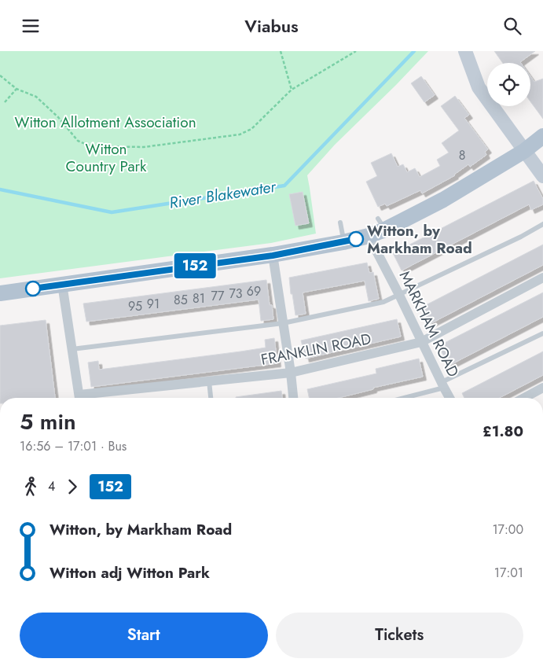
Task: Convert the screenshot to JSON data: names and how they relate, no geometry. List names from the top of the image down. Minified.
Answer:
{"streets":{"street":["MARKHAM ROAD","FRANKLIN ROAD"]},"crossings":[["MARKHAM ROAD","FRANKLIN ROAD"]],"water":["River Blakewater"],"parks":["Witton Allotment Association","Witton Country Park"],"places":["Witton, by Markham Road"],"lines":["bus line 152"],"house_numbers":["8","69","73","77","81","85","91","95"],"page":{"header":"Viabus","on_map":"152","heading":["5 min","16:56 – 17:01 · Bus","£1.80"],"legs":["4","152"],"list":[{"name":"Witton, by Markham Road","value":"17:00"},{"name":"Witton adj Witton Park","value":"17:01"}],"buttons":["Start","Tickets"]}}
